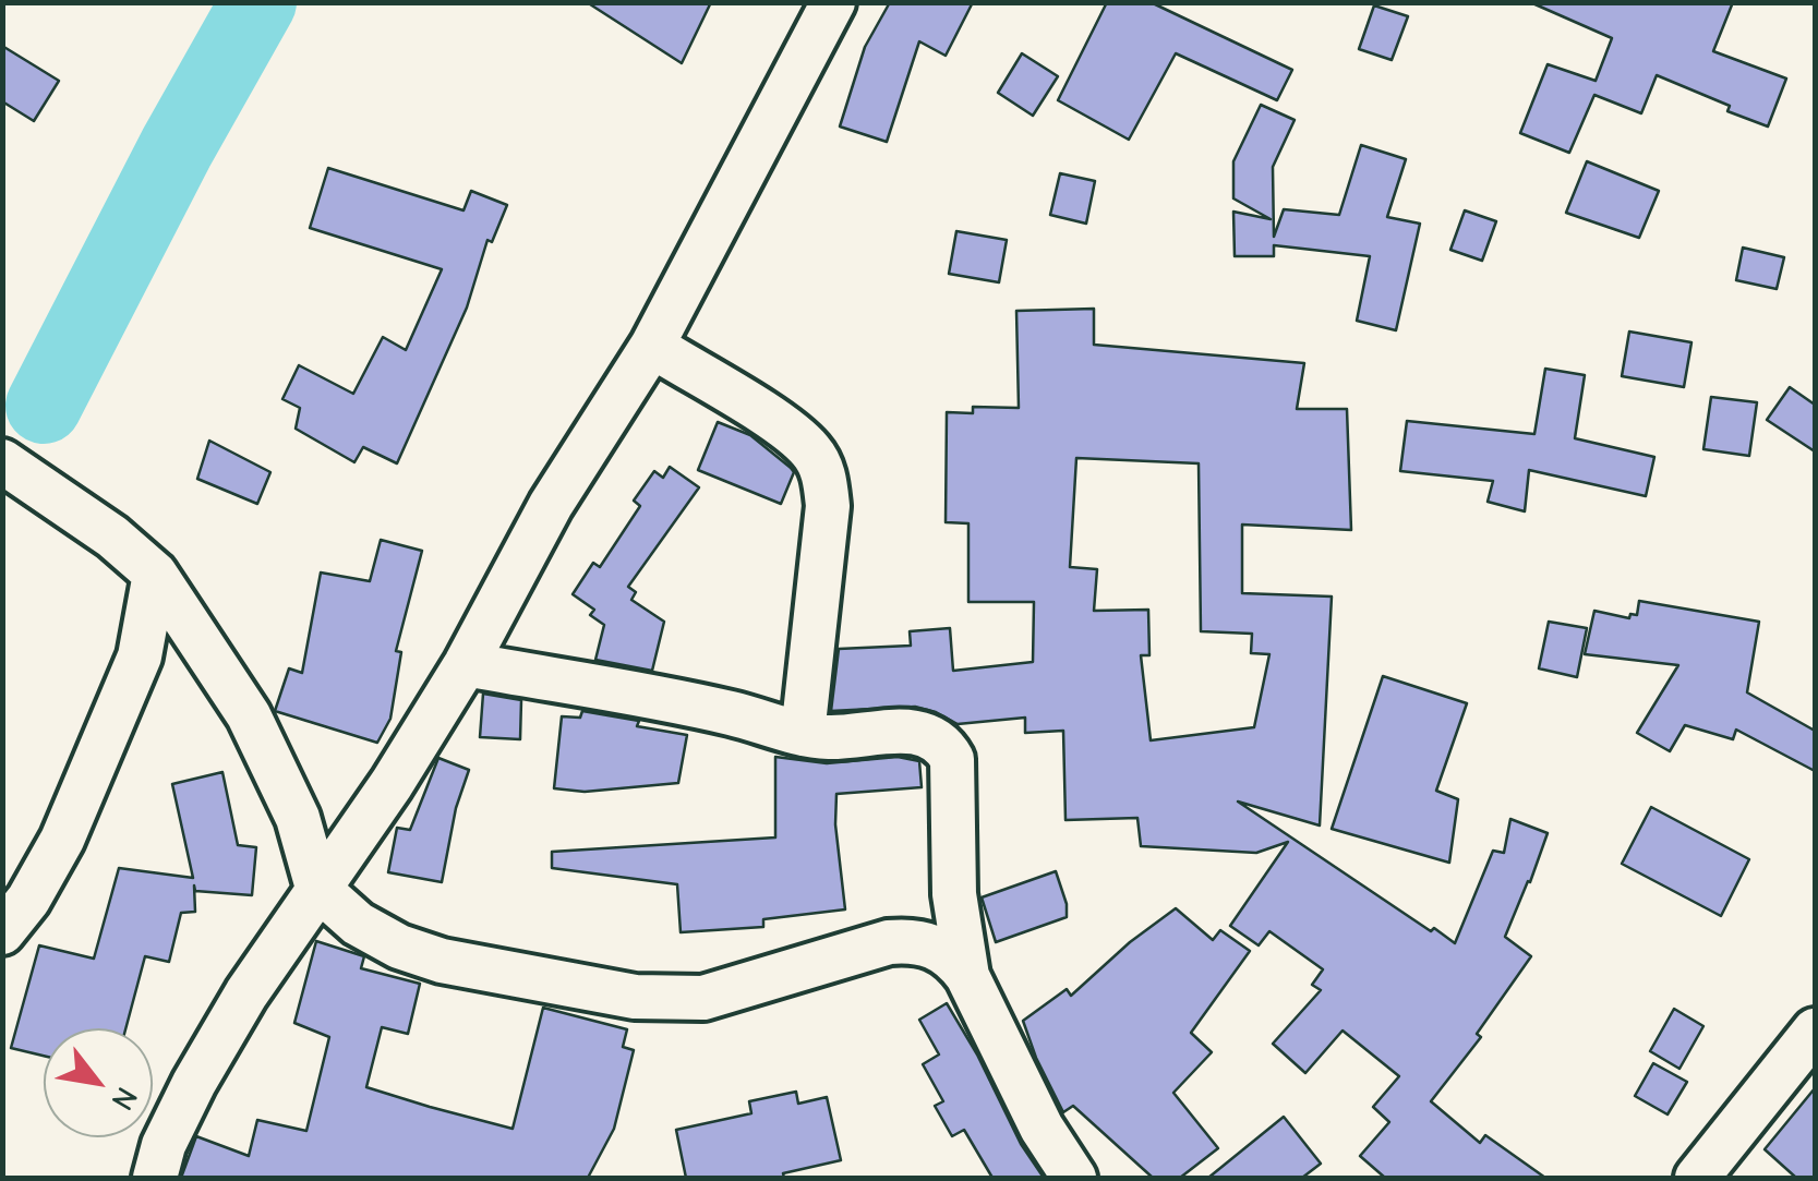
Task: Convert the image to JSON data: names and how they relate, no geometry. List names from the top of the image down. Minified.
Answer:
{"north":"bottom right"}
